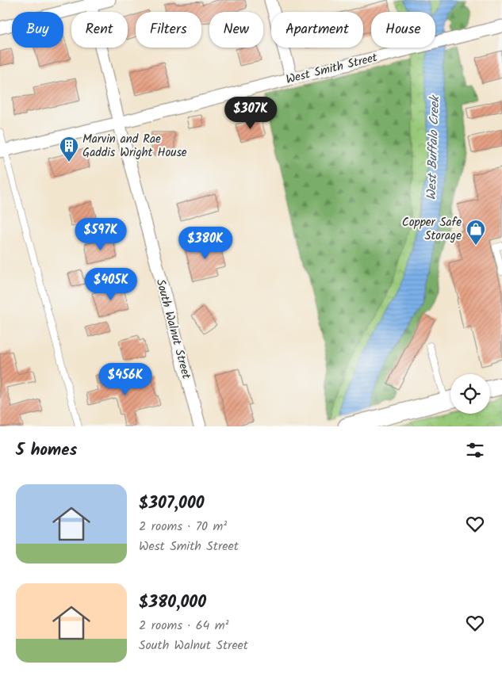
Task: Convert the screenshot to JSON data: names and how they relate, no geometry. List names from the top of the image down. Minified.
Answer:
{"streets":{"street":["West Smith Street","South Walnut Street"]},"crossings":[["West Smith Street","South Walnut Street"]],"water":["West Buffalo Creek"],"places":{"building":["Marvin and Rae Gaddis Wright House"],"shop":["Copper Safe Storage"]},"page":{"chip":["Buy","Rent","Filters","New","Apartment","House"],"price":["$307K","$597K","$380K","$405K","$456K"],"heading":"5 homes","list":[{"name":"$307,000","note":"2 rooms · 70 m² · West Smith Street"},{"name":"$380,000","note":"2 rooms · 64 m² · South Walnut Street"}]}}
